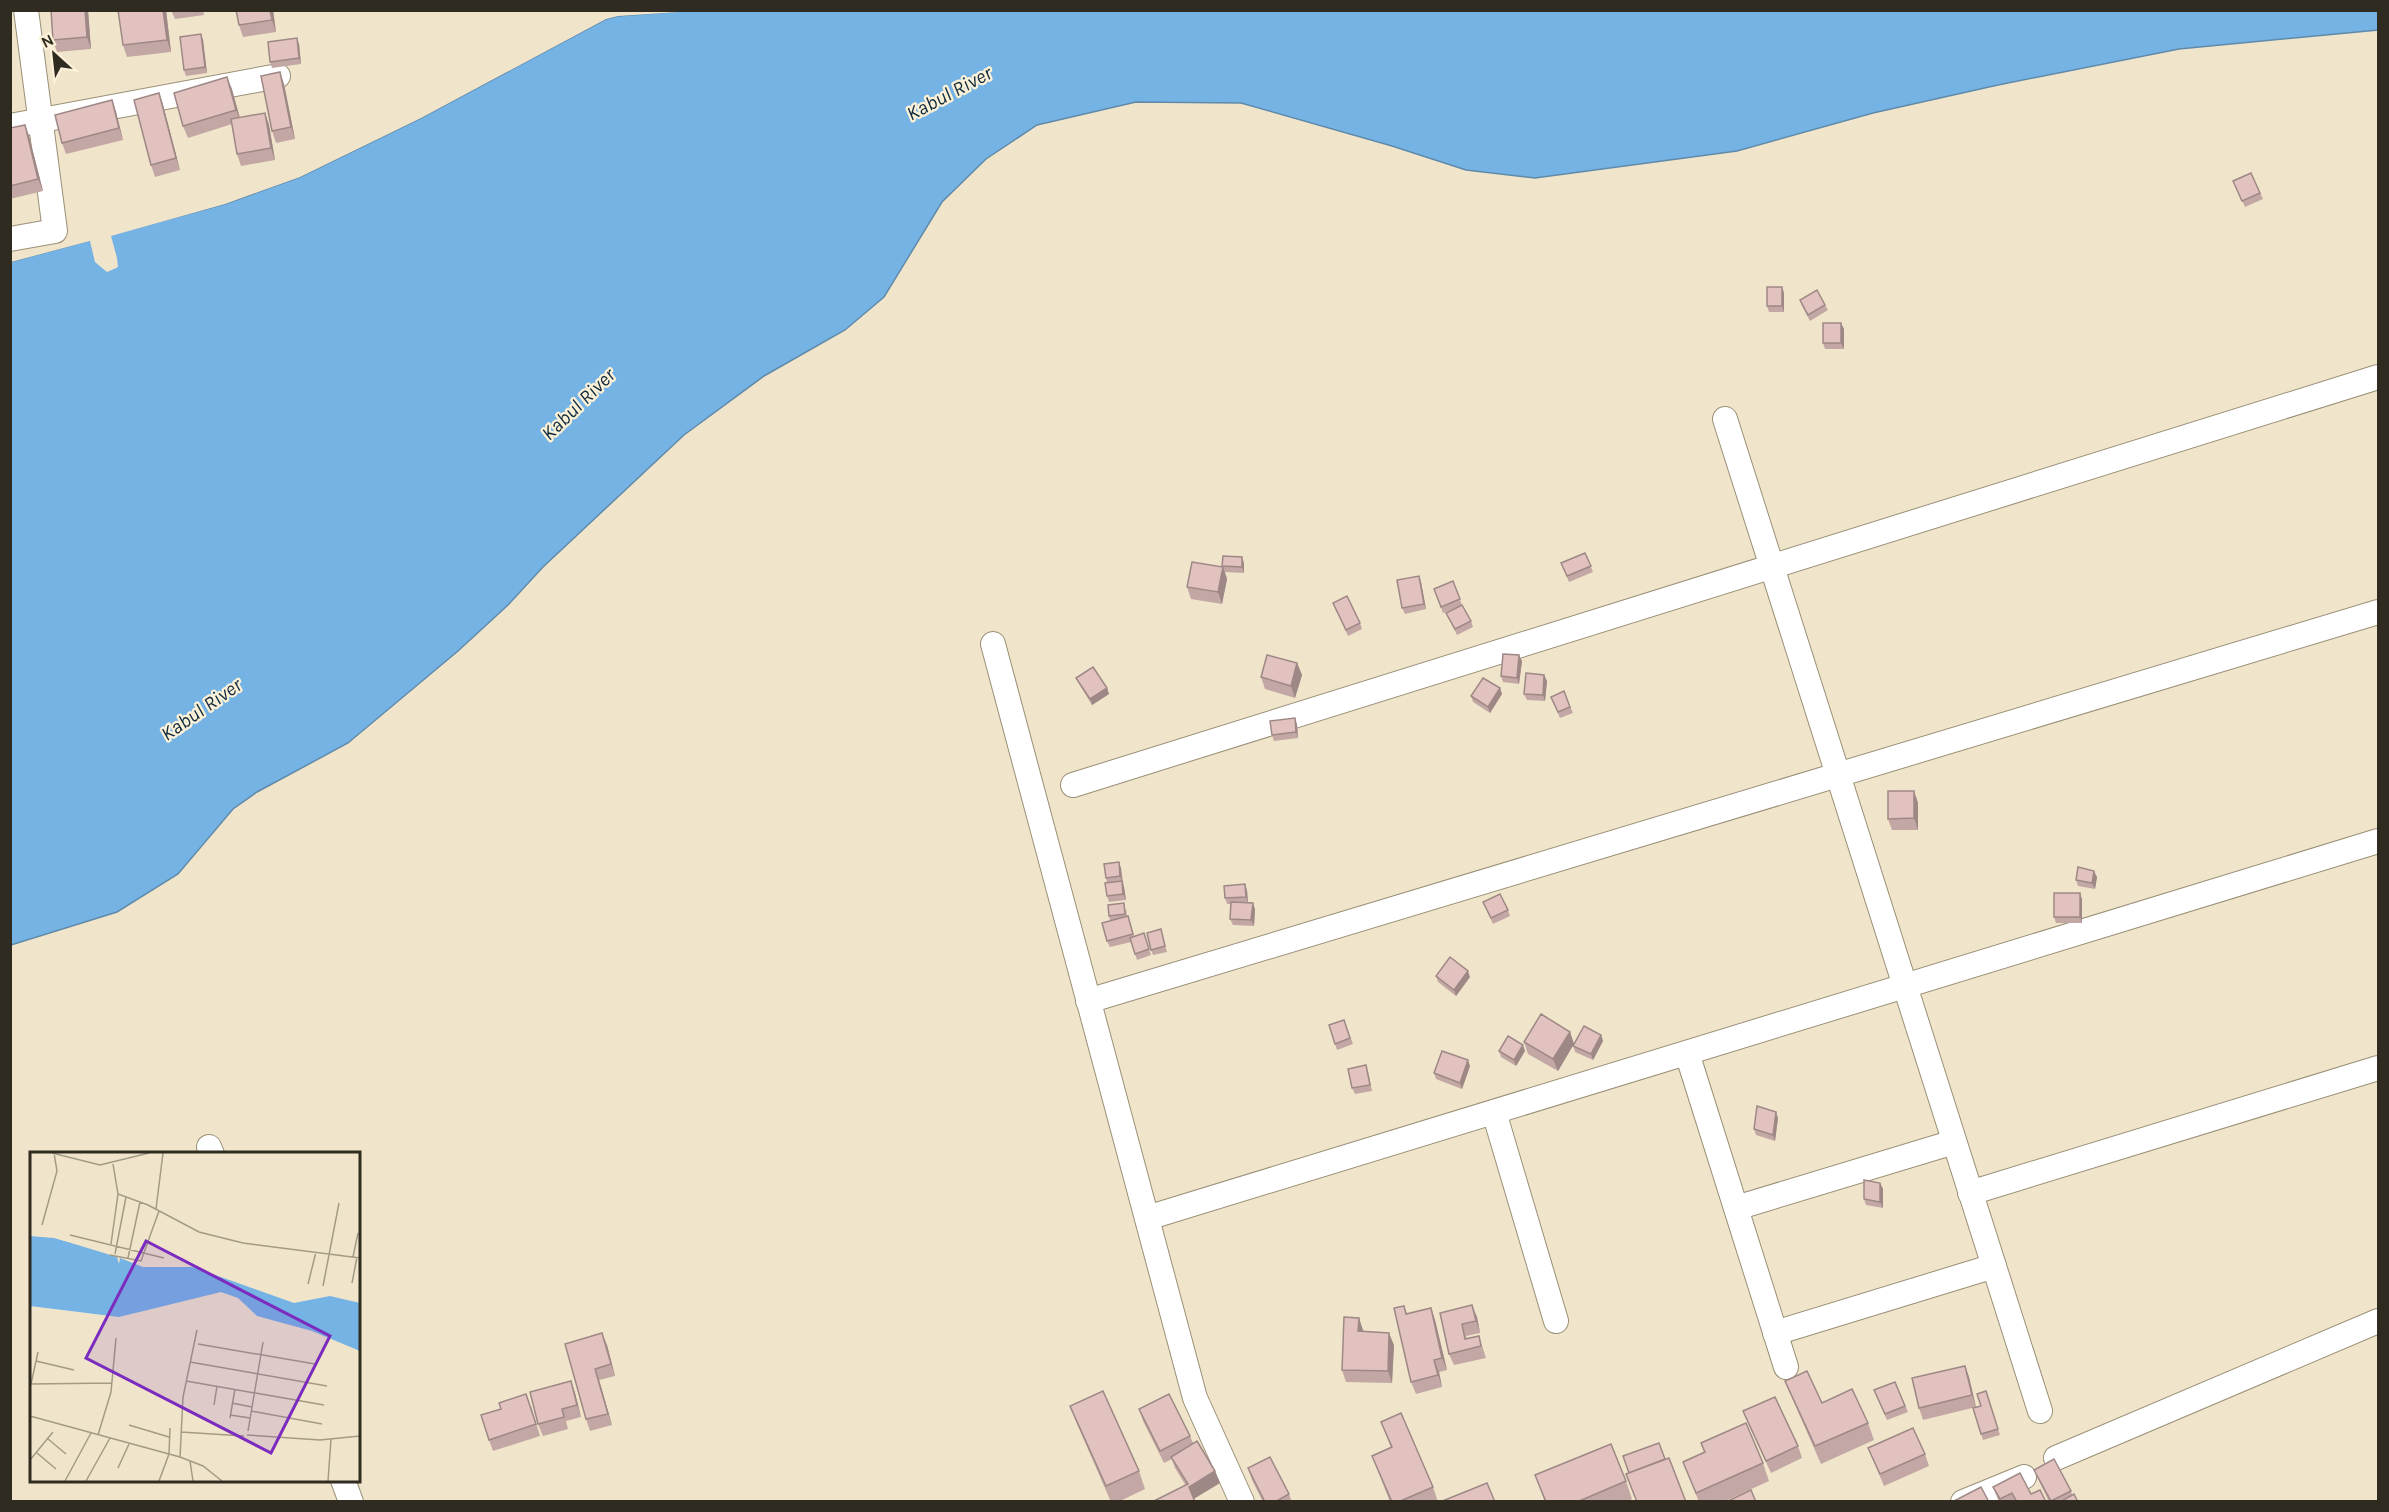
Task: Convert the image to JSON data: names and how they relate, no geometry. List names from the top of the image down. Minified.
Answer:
{"water":["Kabul River"],"north":"top left"}
